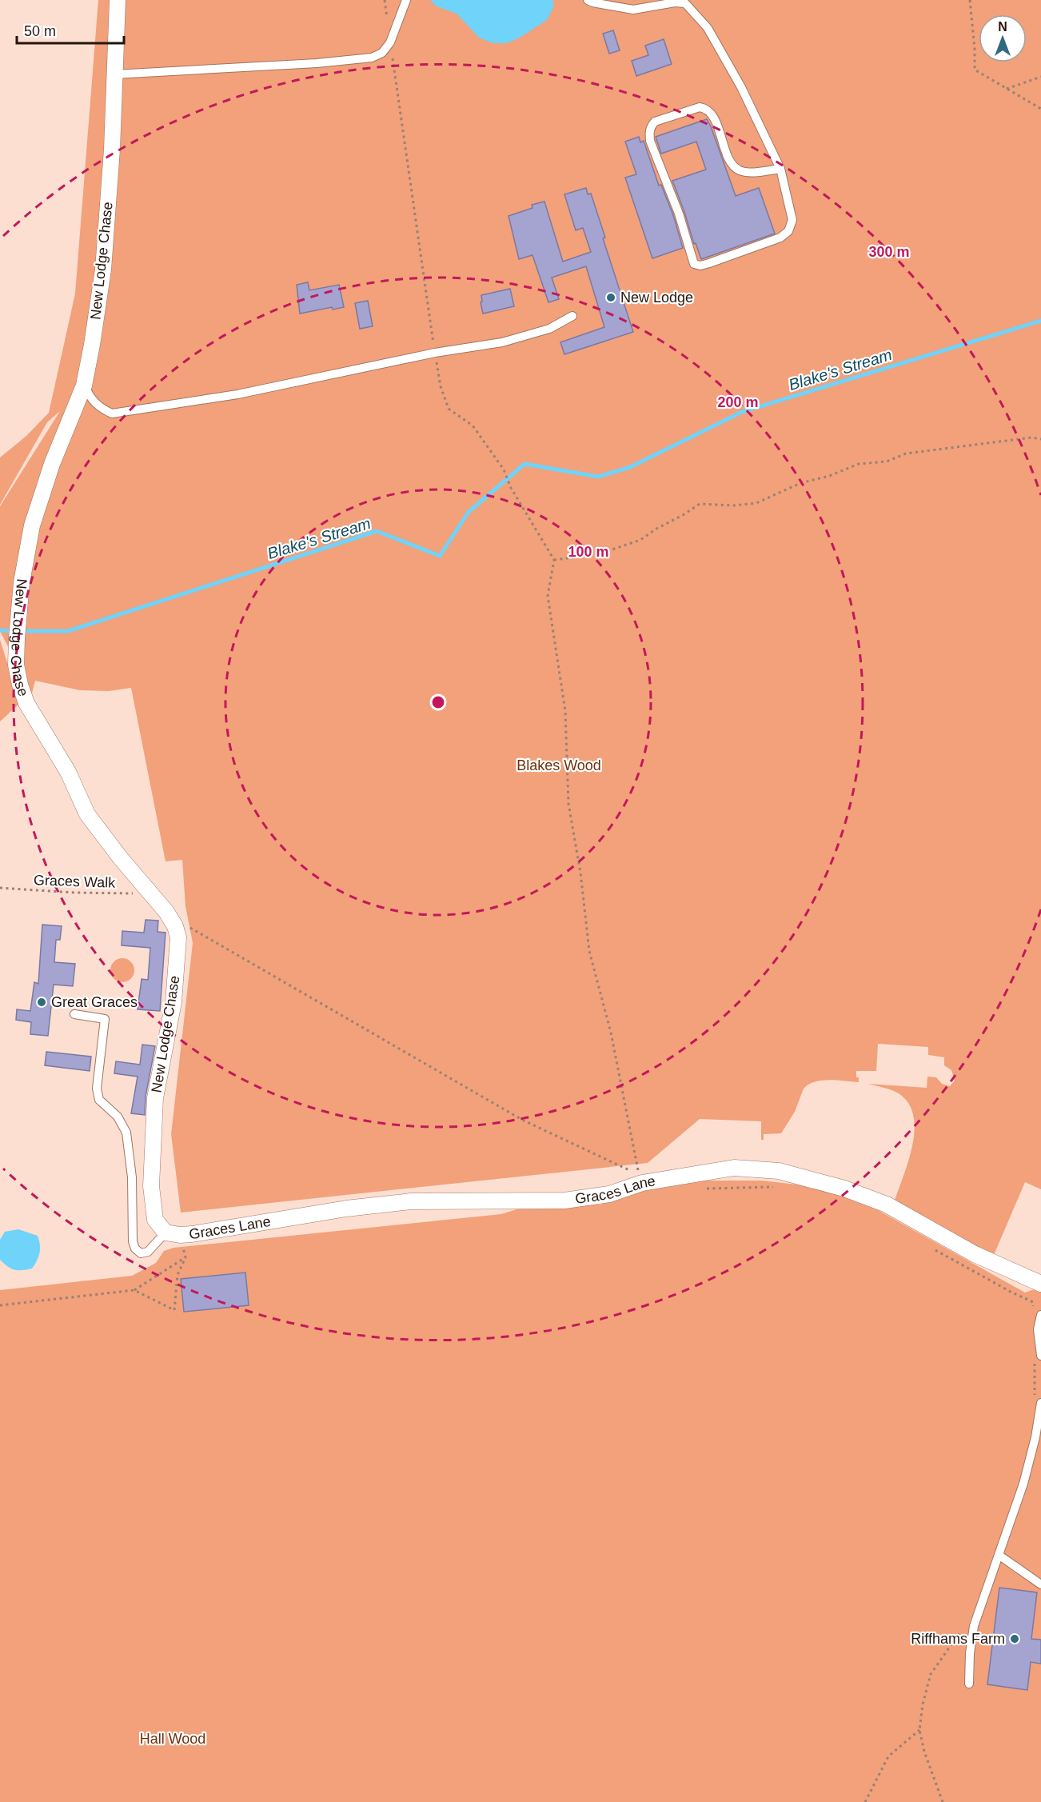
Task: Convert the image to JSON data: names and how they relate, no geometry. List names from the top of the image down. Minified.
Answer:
{"streets":{"street":["New Lodge Chase","Graces Lane"],"path":["Graces Walk"]},"crossings":[["New Lodge Chase","Graces Walk"],["New Lodge Chase","Graces Lane"]],"water":["Blake's Stream"],"parks":["Blakes Wood","Hall Wood"],"places":["New Lodge","Great Graces","Riffhams Farm"],"scale_bar":"50 m","north":"top","rings":["300 m","200 m","100 m"]}
